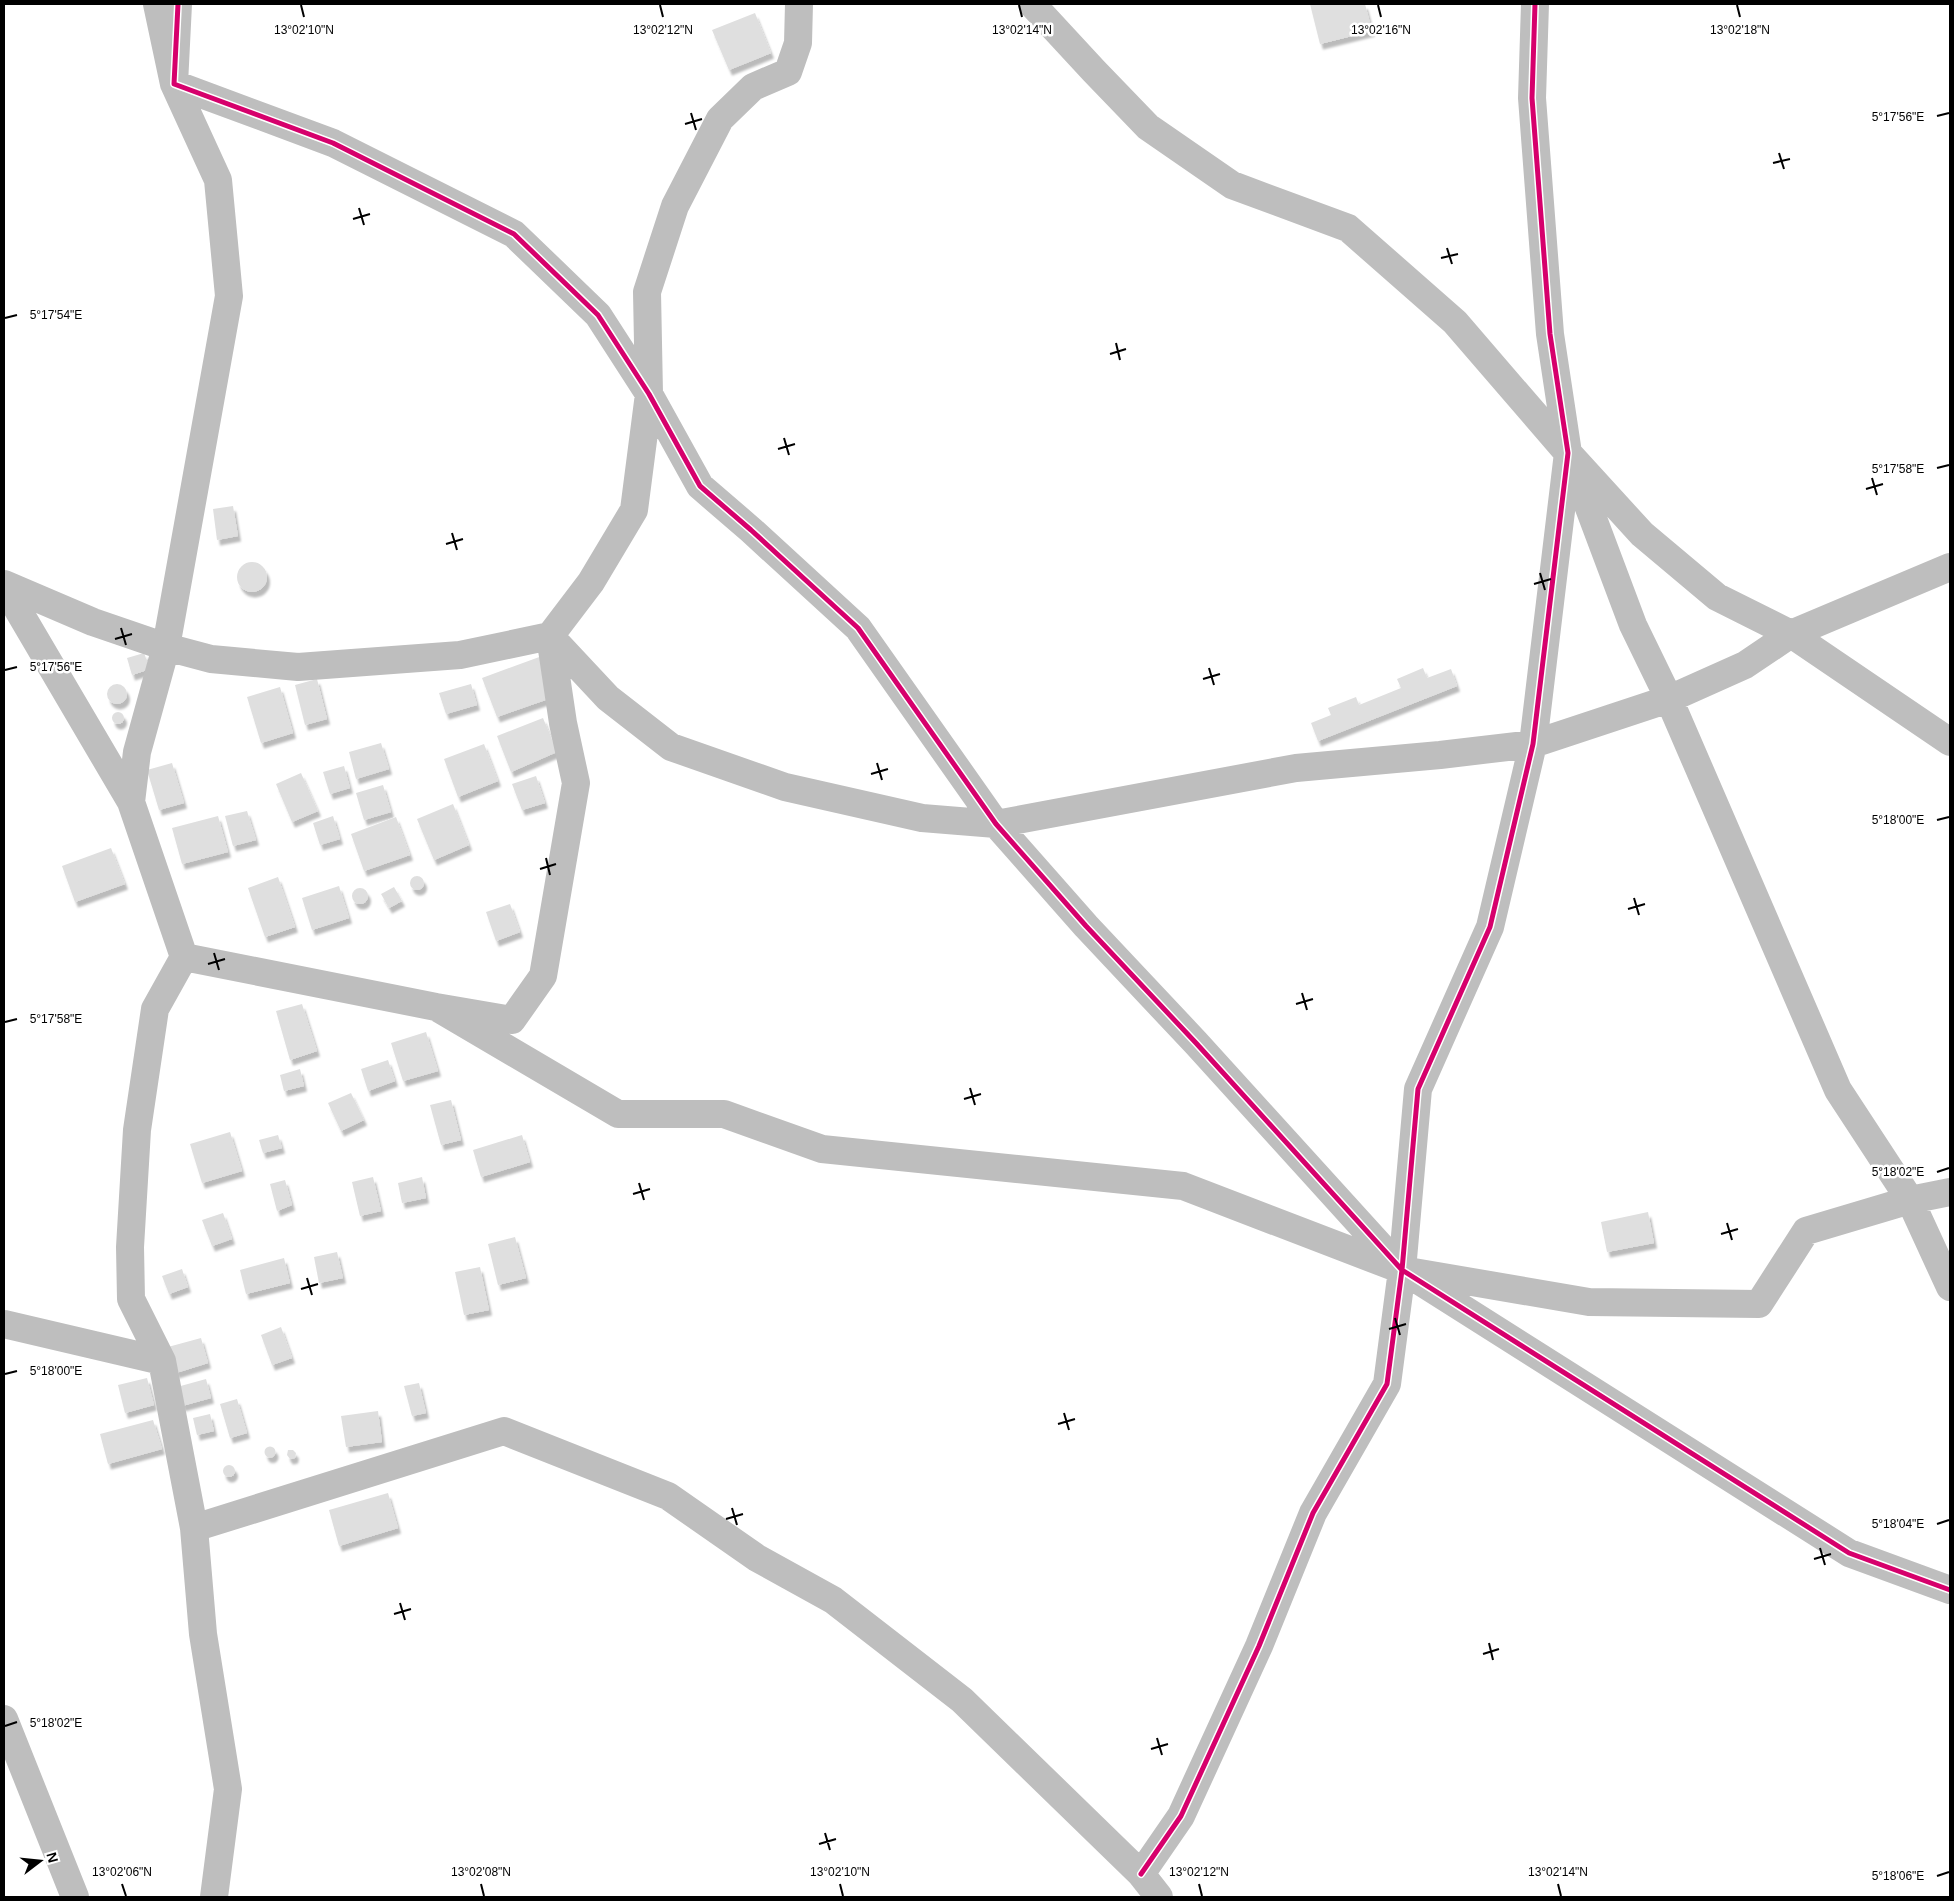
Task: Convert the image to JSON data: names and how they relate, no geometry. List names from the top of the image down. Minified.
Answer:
{"north":"right","coordinates":["13°02'10\"N","13°02'12\"N","13°02'14\"N","13°02'16\"N","13°02'18\"N","5°17'56\"E","5°17'54\"E","5°17'58\"E","5°18'00\"E","5°18'02\"E","5°18'04\"E","13°02'06\"N","13°02'08\"N","5°18'06\"E"]}
